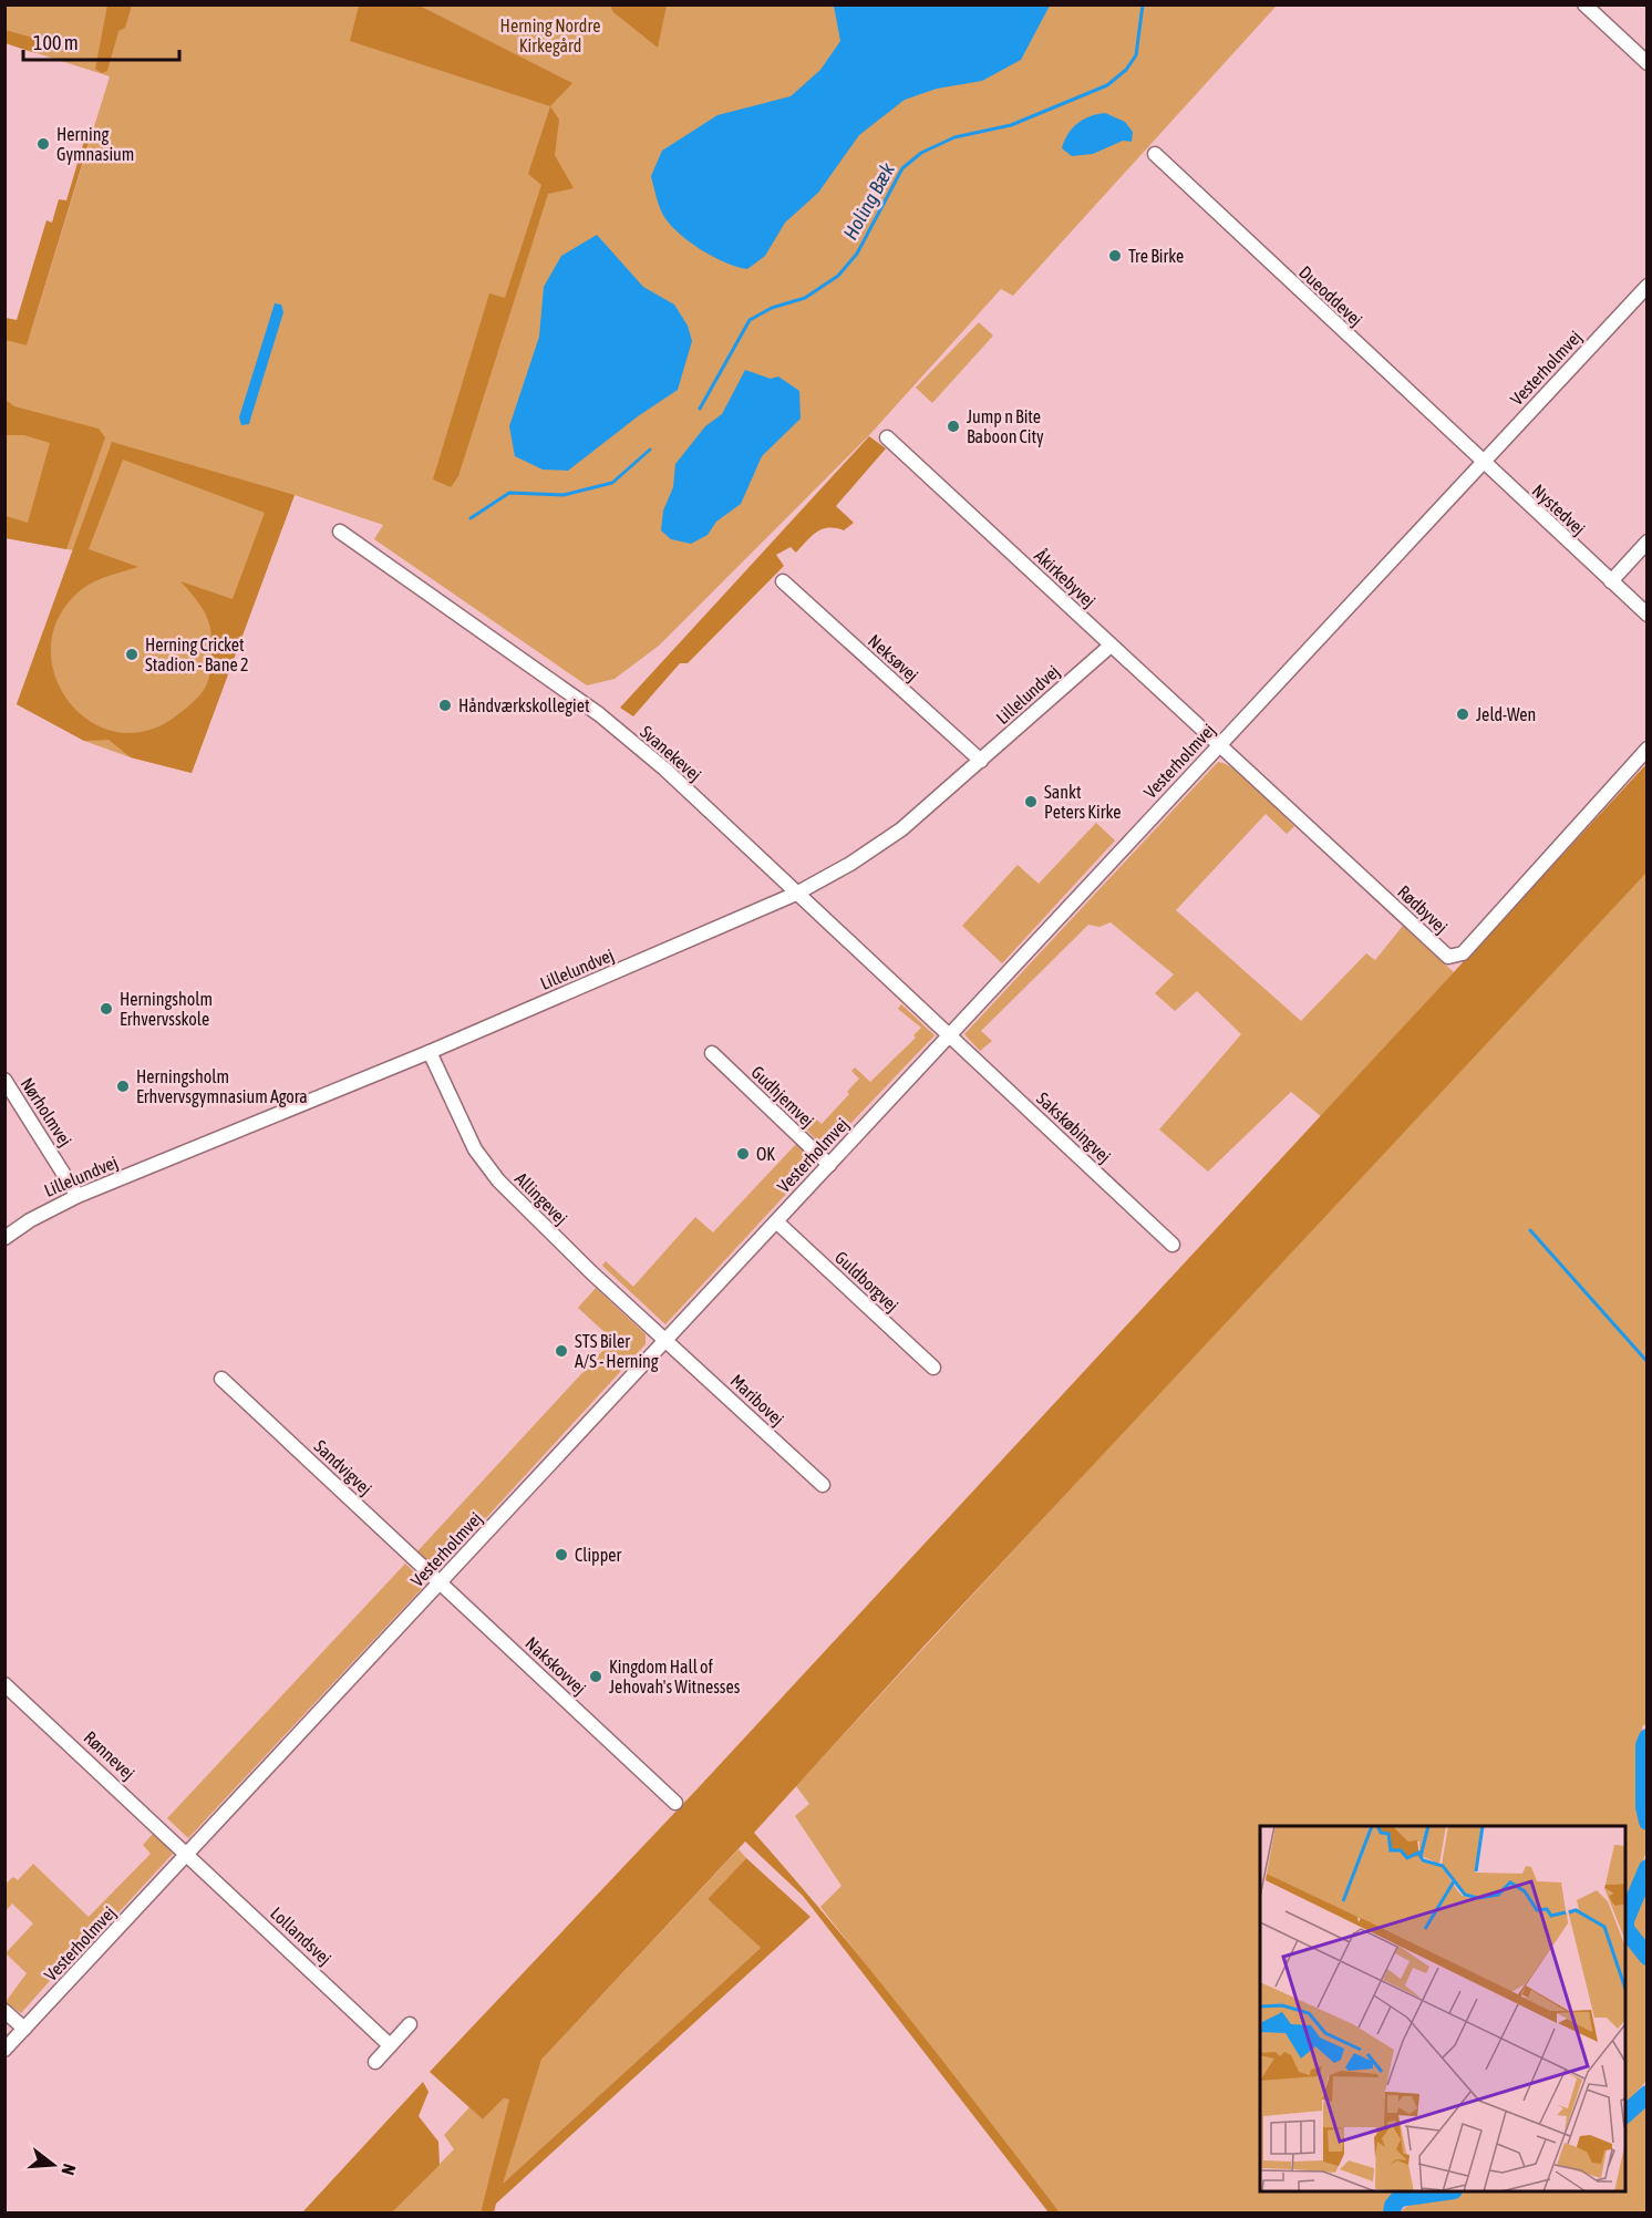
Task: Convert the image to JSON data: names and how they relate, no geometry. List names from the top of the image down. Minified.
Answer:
{"streets":{"street":["Dueoddevej","Vesterholmvej","Nystedvej","Åkirkebyvej","Neksøvej","Lillelundvej","Svanekevej","Rødbyvej","Gudhjemvej","Nørholmvej","Sakskøbingvej","Allingevej","Guldborgvej","Maribovej","Sandvigvej","Nakskovvej","Rønnevej","Lollandsvej"]},"crossings":[["Dueoddevej","Vesterholmvej"],["Dueoddevej","Nystedvej"],["Vesterholmvej","Nystedvej"],["Vesterholmvej","Åkirkebyvej"],["Vesterholmvej","Svanekevej"],["Vesterholmvej","Rødbyvej"],["Vesterholmvej","Gudhjemvej"],["Vesterholmvej","Sakskøbingvej"],["Vesterholmvej","Allingevej"],["Vesterholmvej","Guldborgvej"],["Vesterholmvej","Maribovej"],["Vesterholmvej","Sandvigvej"],["Vesterholmvej","Nakskovvej"],["Vesterholmvej","Rønnevej"],["Vesterholmvej","Lollandsvej"],["Åkirkebyvej","Lillelundvej"],["Åkirkebyvej","Rødbyvej"],["Neksøvej","Lillelundvej"],["Lillelundvej","Svanekevej"],["Lillelundvej","Nørholmvej"],["Lillelundvej","Allingevej"],["Svanekevej","Sakskøbingvej"],["Allingevej","Maribovej"],["Sandvigvej","Nakskovvej"],["Rønnevej","Lollandsvej"]],"water":["Holing Bæk"],"parks":["Herning Nordre Kirkegård"],"places":["Herning Gymnasium","Tre Birke","Jump n Bite Baboon City","Herning Cricket Stadion - Bane 2","Håndværkskollegiet","Jeld-Wen","Sankt Peters Kirke","Herningsholm Erhvervsskole","Herningsholm Erhvervsgymnasium Agora","OK","STS Biler A/S - Herning","Clipper","Kingdom Hall of Jehovah's Witnesses"],"scale_bar":"100 m","north":"right"}
